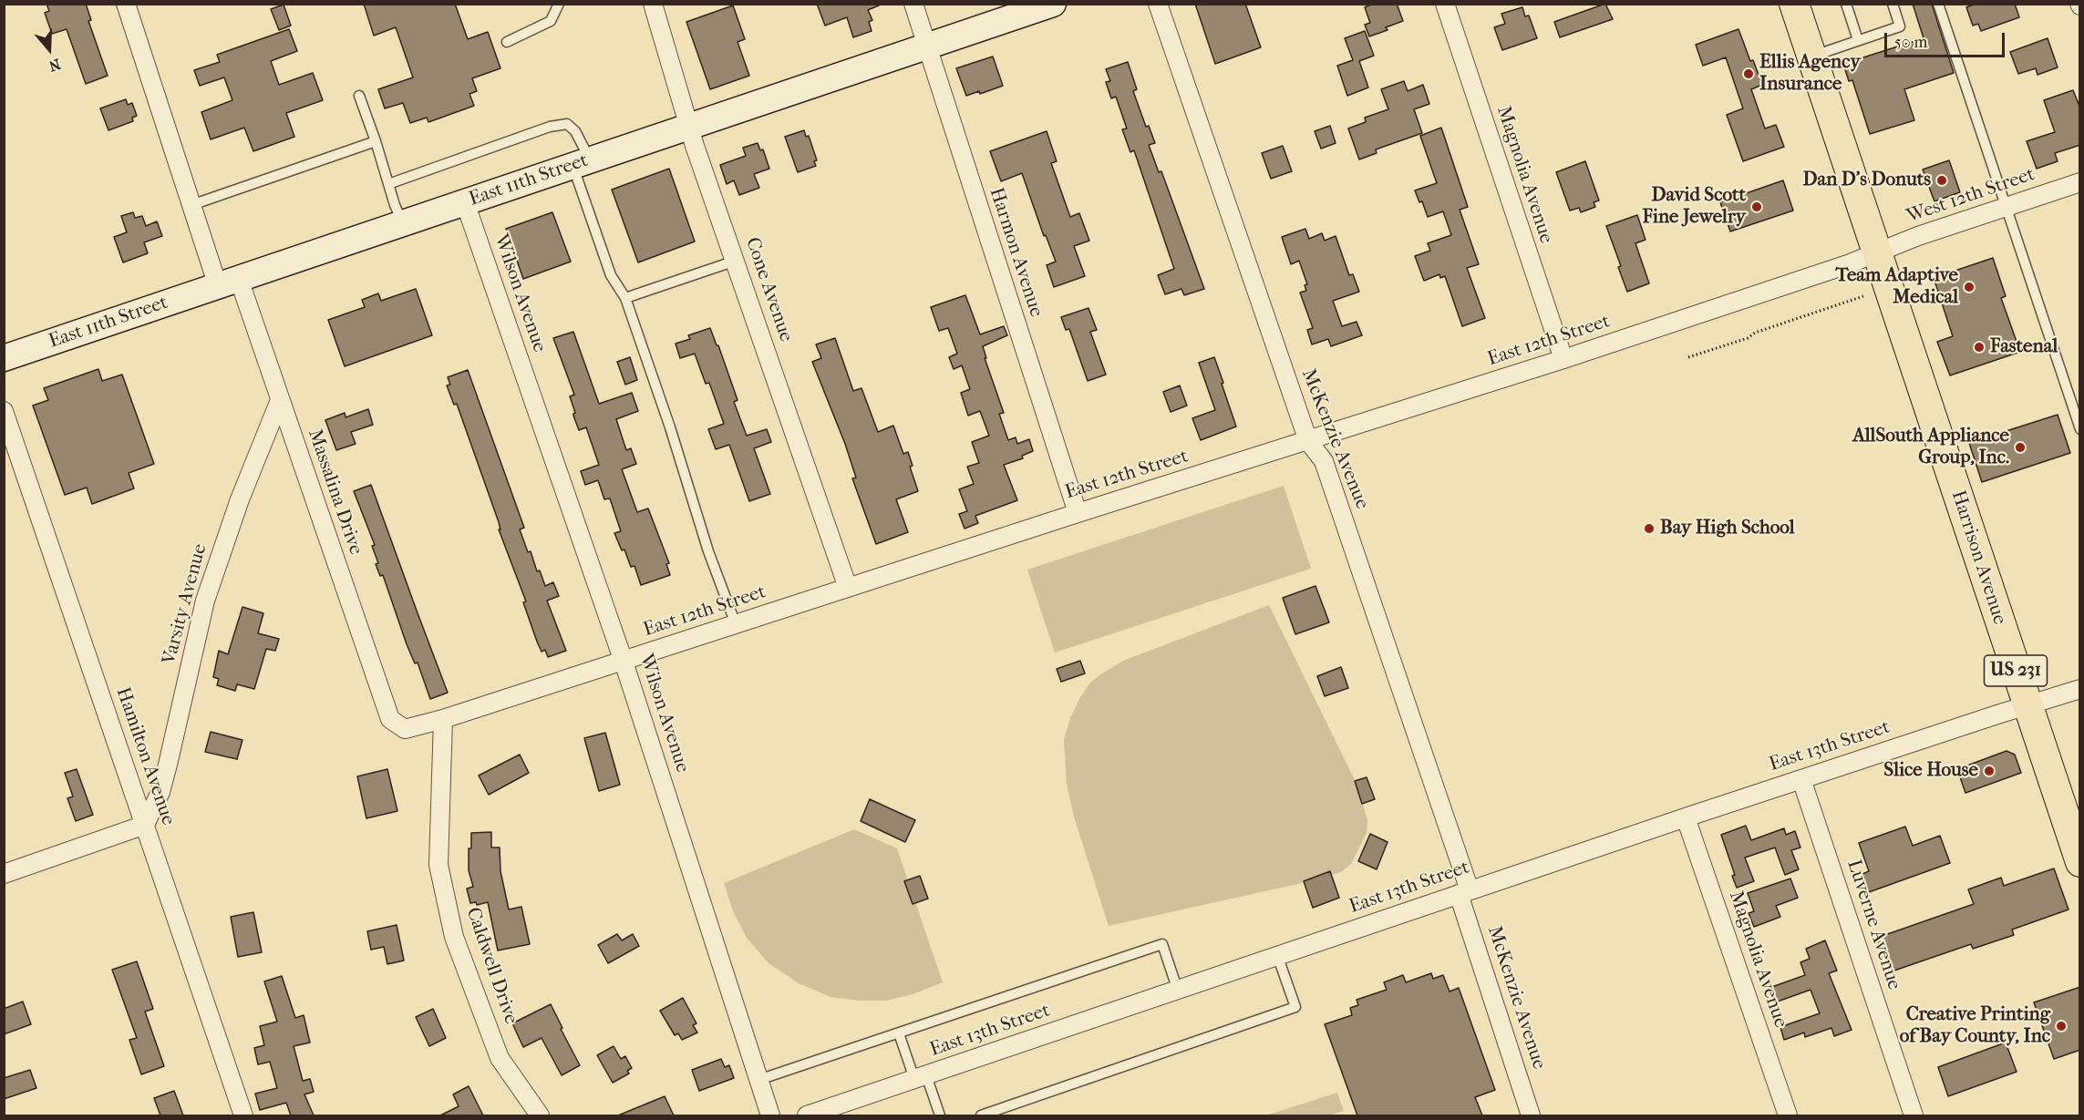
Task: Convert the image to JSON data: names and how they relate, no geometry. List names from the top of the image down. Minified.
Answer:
{"streets":{"main road":["East 11th Street","Harrison Avenue","US 231"],"street":["Magnolia Avenue","West 12th Street","Harmon Avenue","Cone Avenue","Wilson Avenue","East 12th Street","McKenzie Avenue","Massalina Drive","Varsity Avenue","East 13th Street","Hamilton Avenue","Luverne Avenue","Caldwell Drive"]},"crossings":[["Magnolia Avenue","East 12th Street"],["Magnolia Avenue","East 13th Street"],["East 11th Street","Harmon Avenue"],["East 11th Street","Cone Avenue"],["East 11th Street","Wilson Avenue"],["East 11th Street","Massalina Drive"],["West 12th Street","East 12th Street"],["West 12th Street","Harrison Avenue"],["Harmon Avenue","East 12th Street"],["Cone Avenue","East 12th Street"],["Wilson Avenue","East 12th Street"],["East 12th Street","McKenzie Avenue"],["East 12th Street","Massalina Drive"],["East 12th Street","Harrison Avenue"],["East 12th Street","Caldwell Drive"],["McKenzie Avenue","East 13th Street"],["Massalina Drive","Varsity Avenue"],["Harrison Avenue","East 13th Street"],["Varsity Avenue","Hamilton Avenue"],["East 13th Street","Luverne Avenue"]],"places":["Ellis Agency Insurance","Dan D's Donuts","David Scott Fine Jewelry","Team Adaptive Medical","Fastenal","AllSouth Appliance Group, Inc.","Bay High School","Slice House","Creative Printing of Bay County, Inc"],"scale_bar":"50 m","north":"bottom"}
